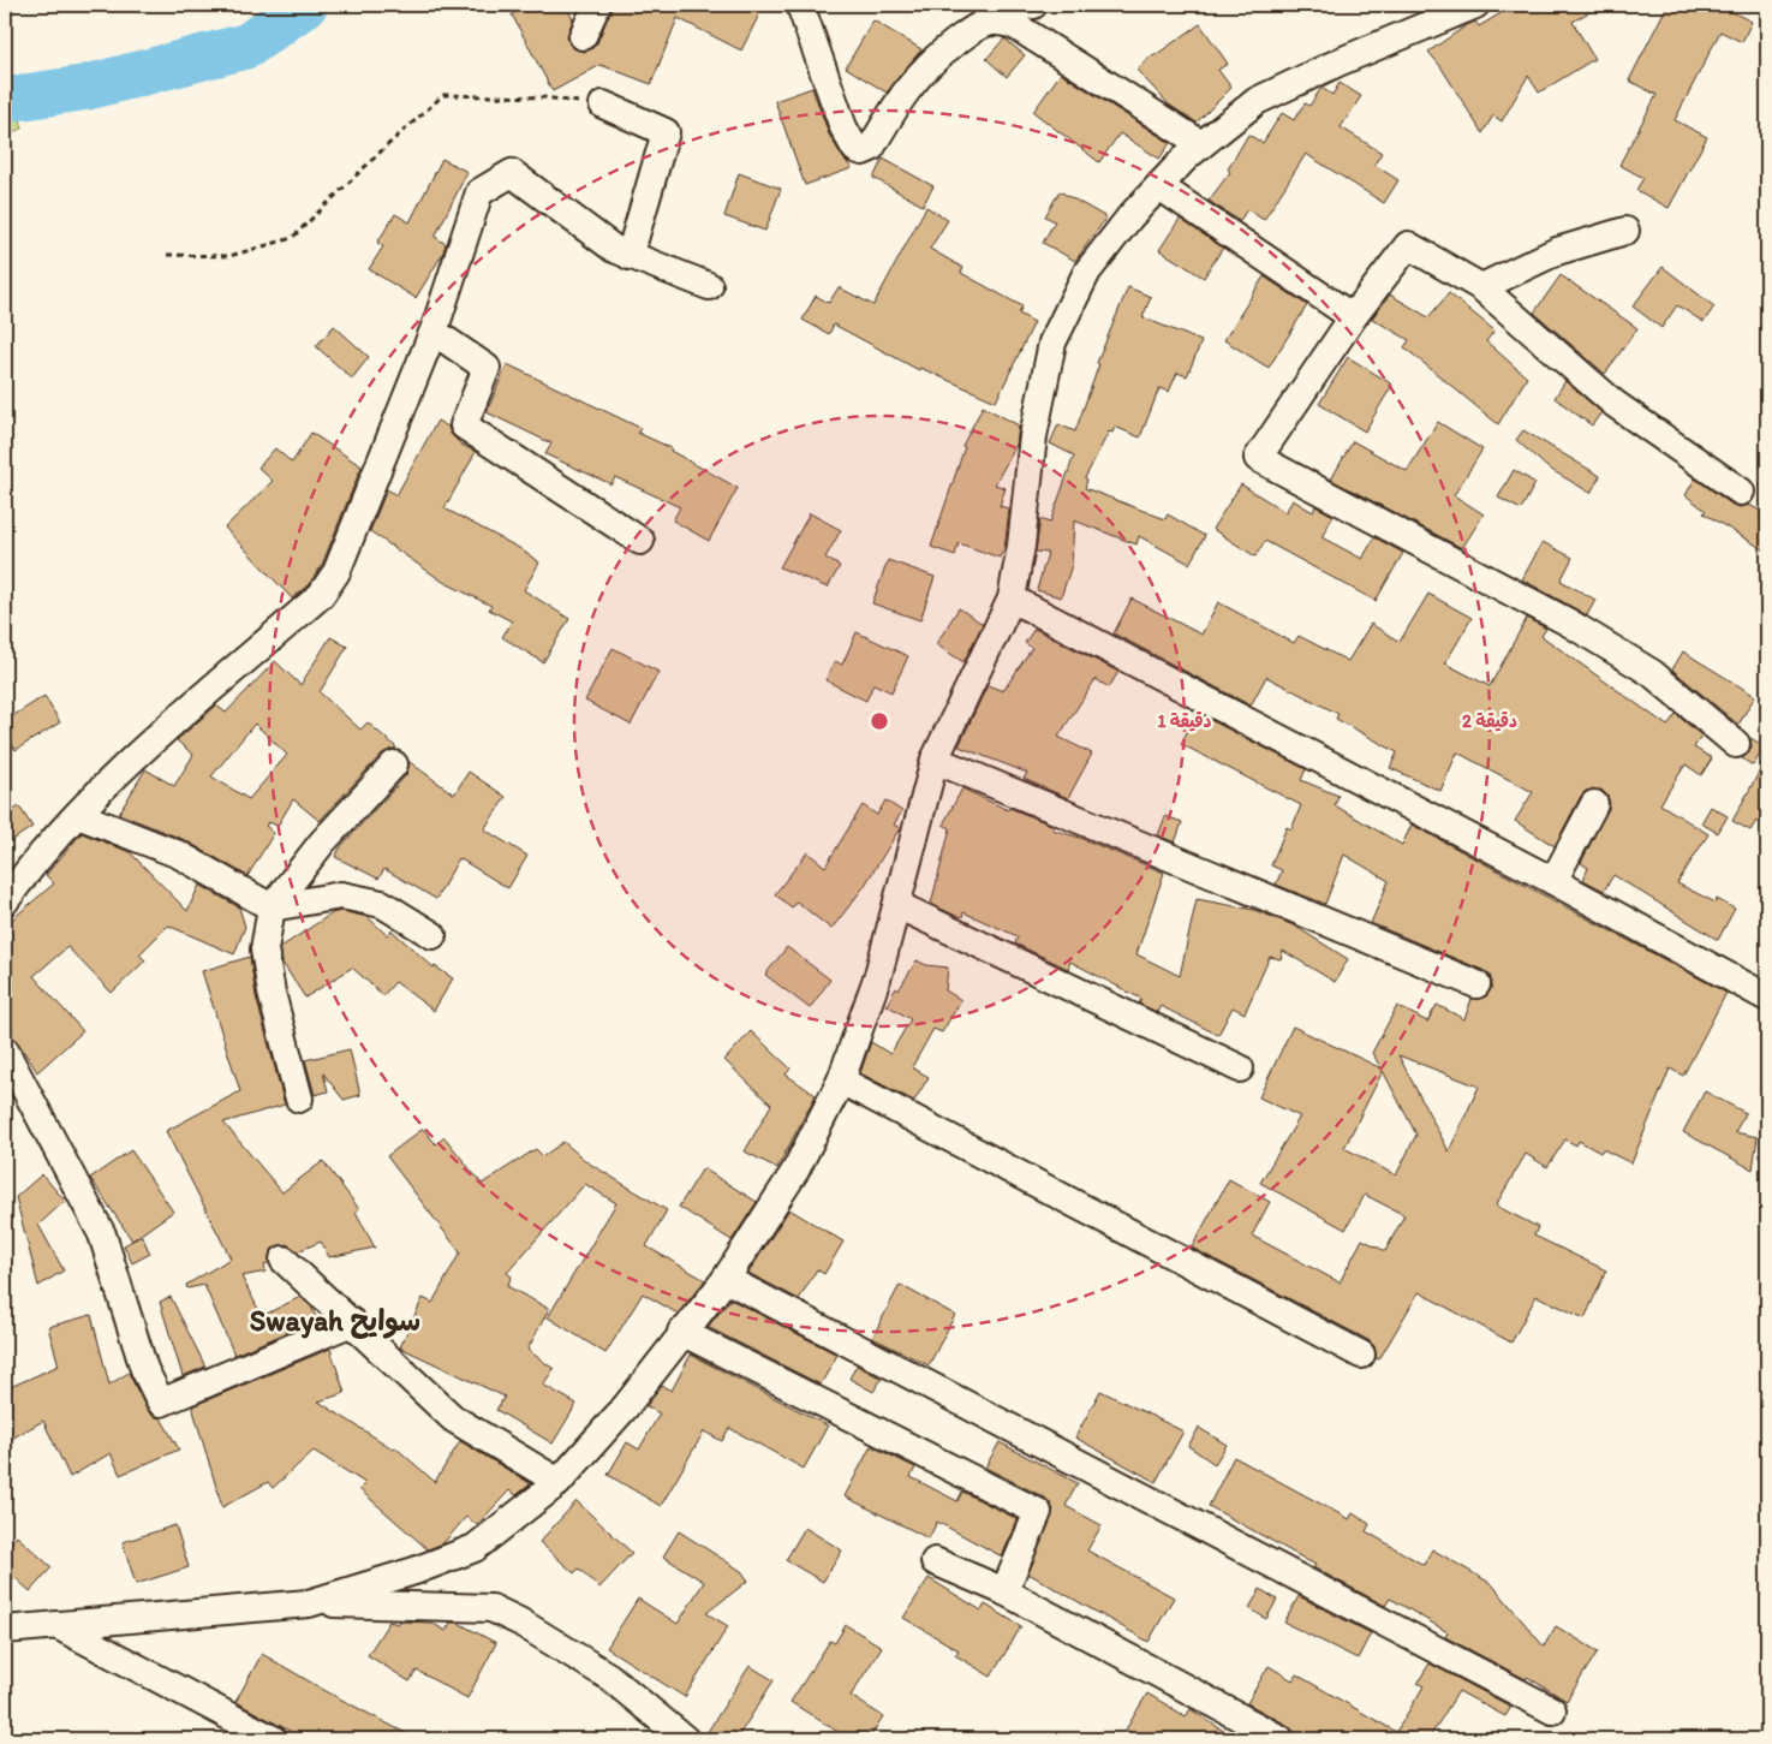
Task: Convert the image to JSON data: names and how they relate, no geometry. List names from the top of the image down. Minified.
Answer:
{"districts":["Swayah سوايح"],"rings":["1 دقيقة","2 دقيقة"]}
